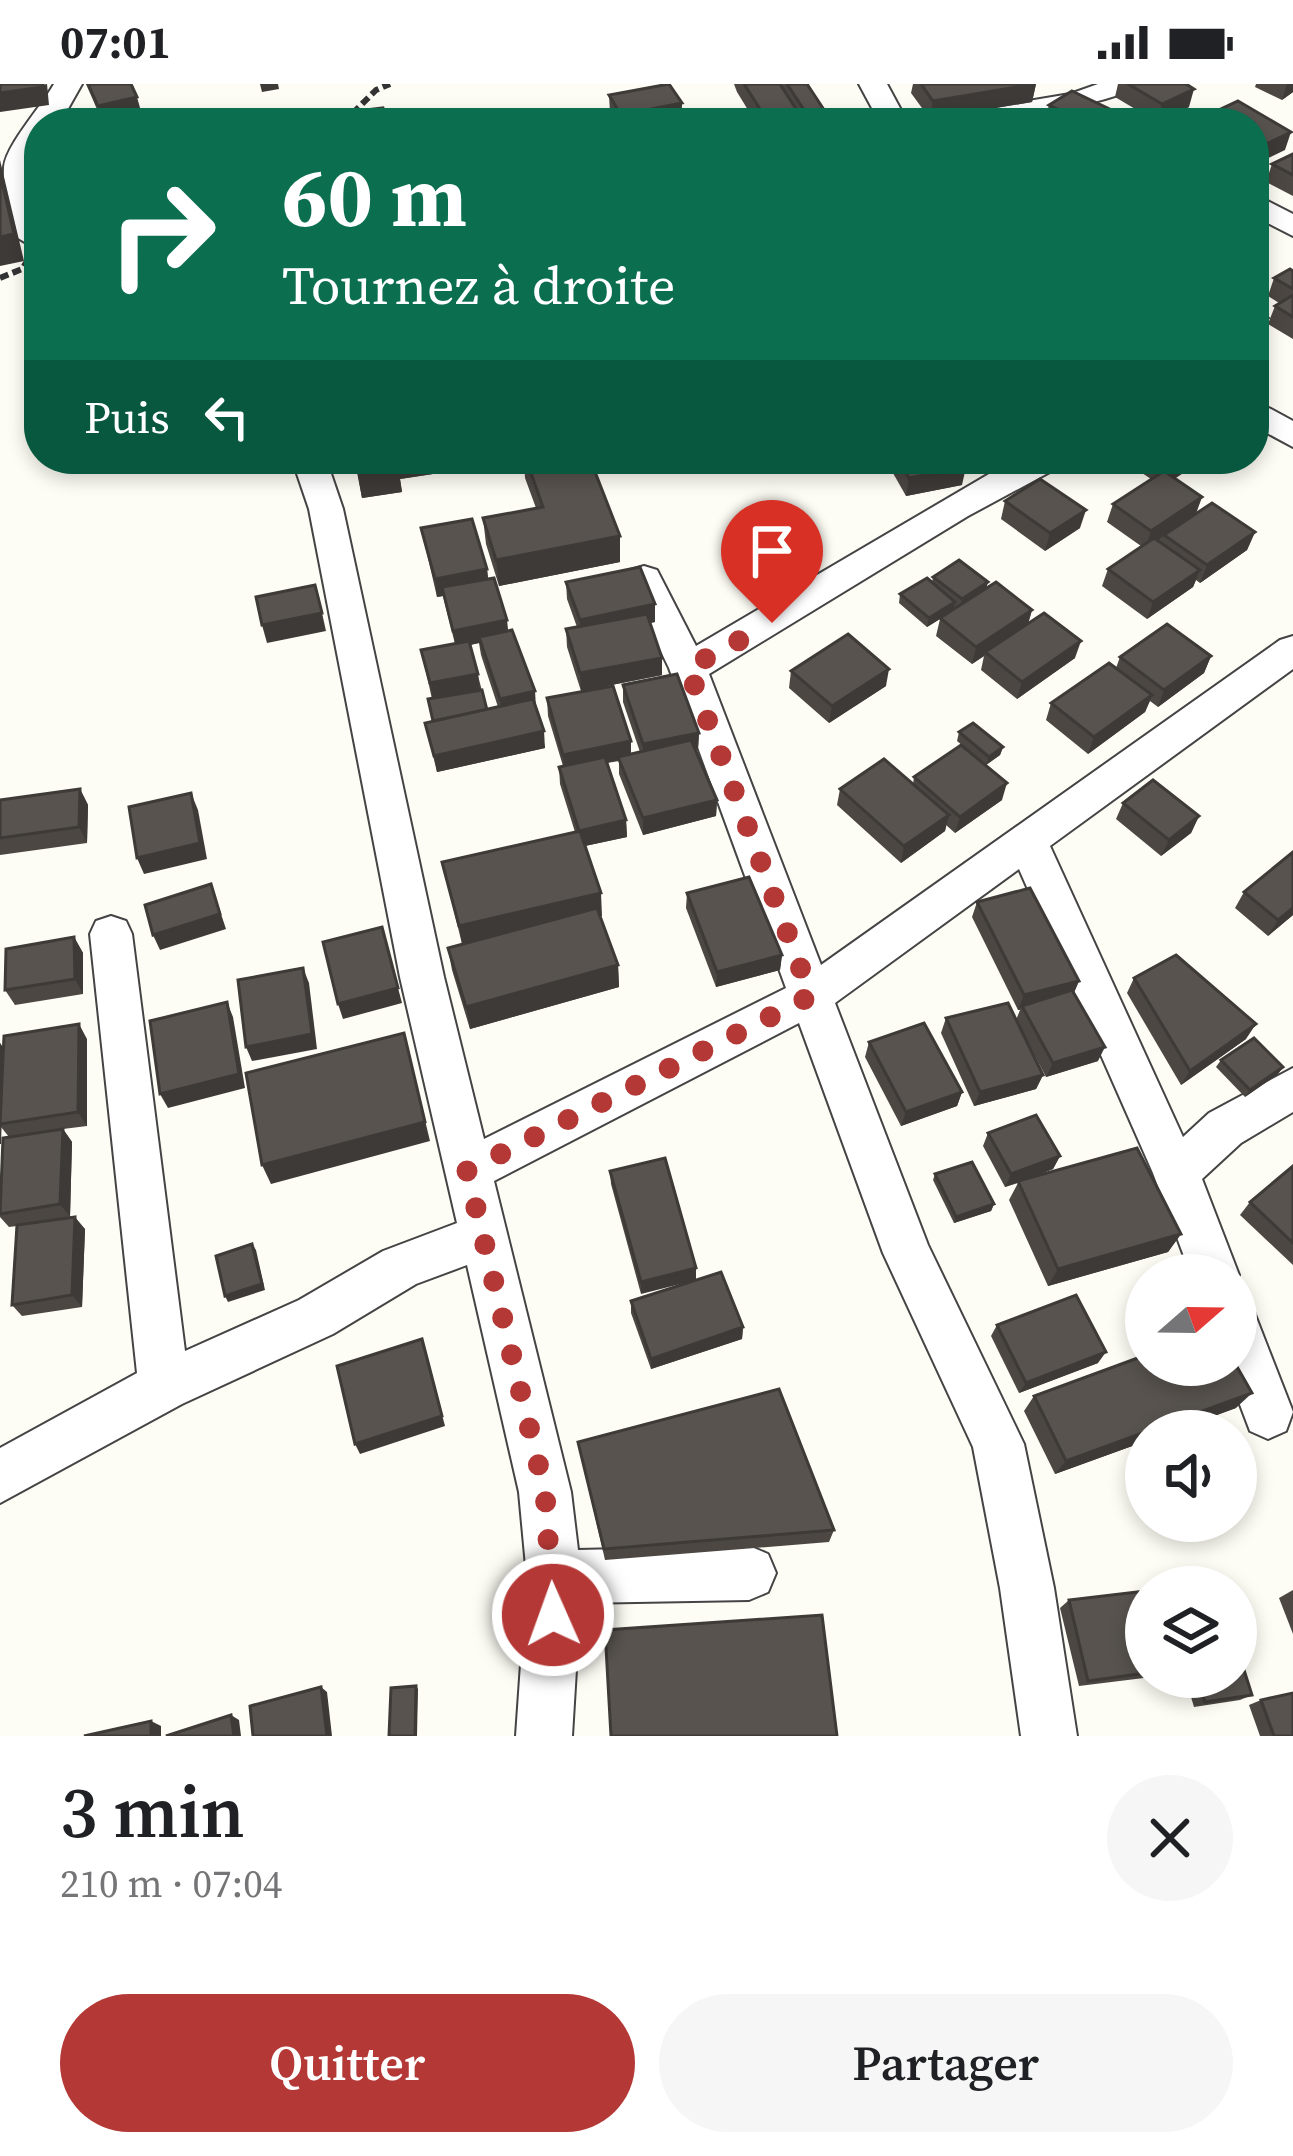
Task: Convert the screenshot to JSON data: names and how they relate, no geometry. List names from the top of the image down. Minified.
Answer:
{"north":"right","page":{"status":"07:01","turn":["60 m","Tournez à droite"],"then":"Puis","heading":["3 min","210 m · 07:04"],"buttons":["Quitter","Partager"]}}
